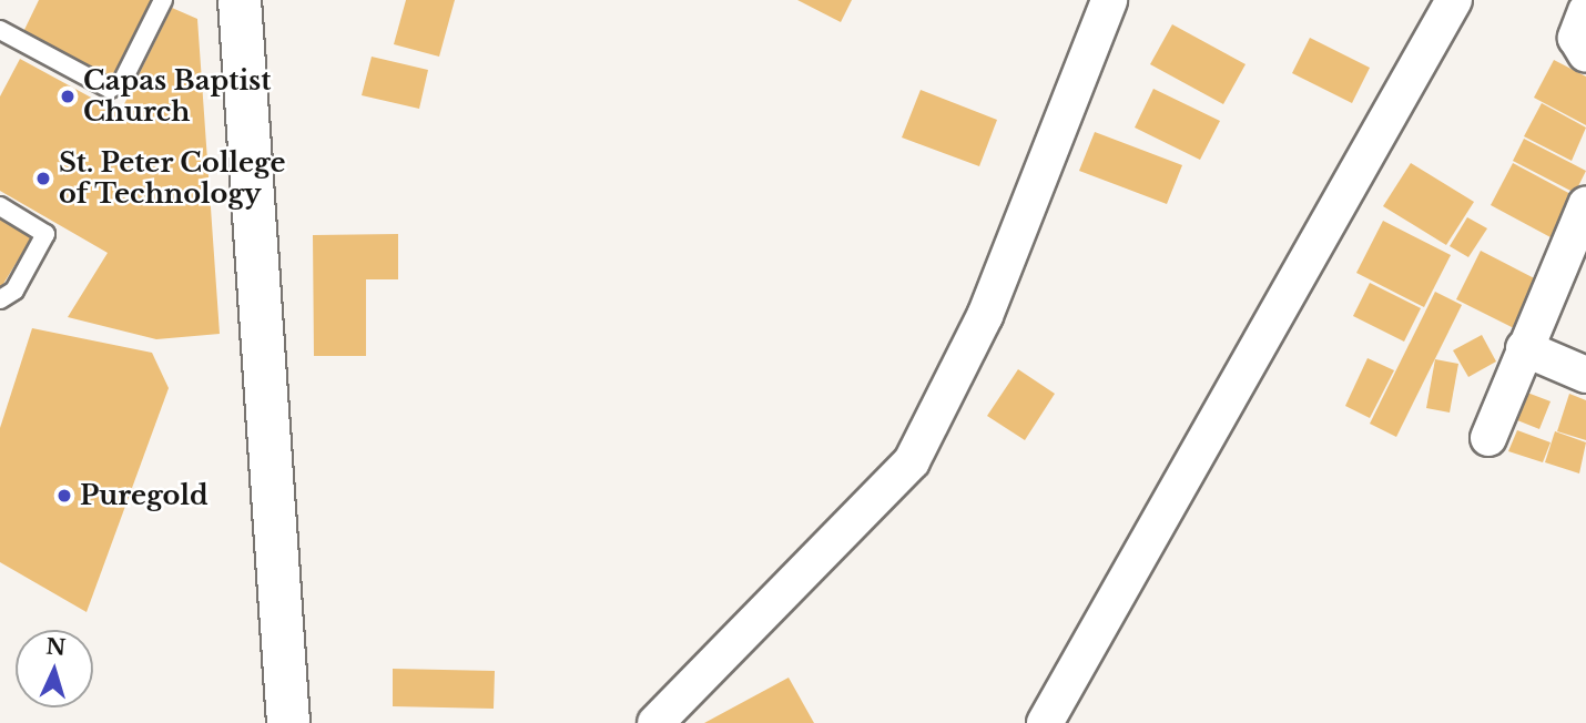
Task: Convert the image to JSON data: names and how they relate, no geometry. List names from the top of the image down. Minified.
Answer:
{"places":["Capas Baptist Church","St. Peter College of Technology","Puregold"],"north":"top"}
